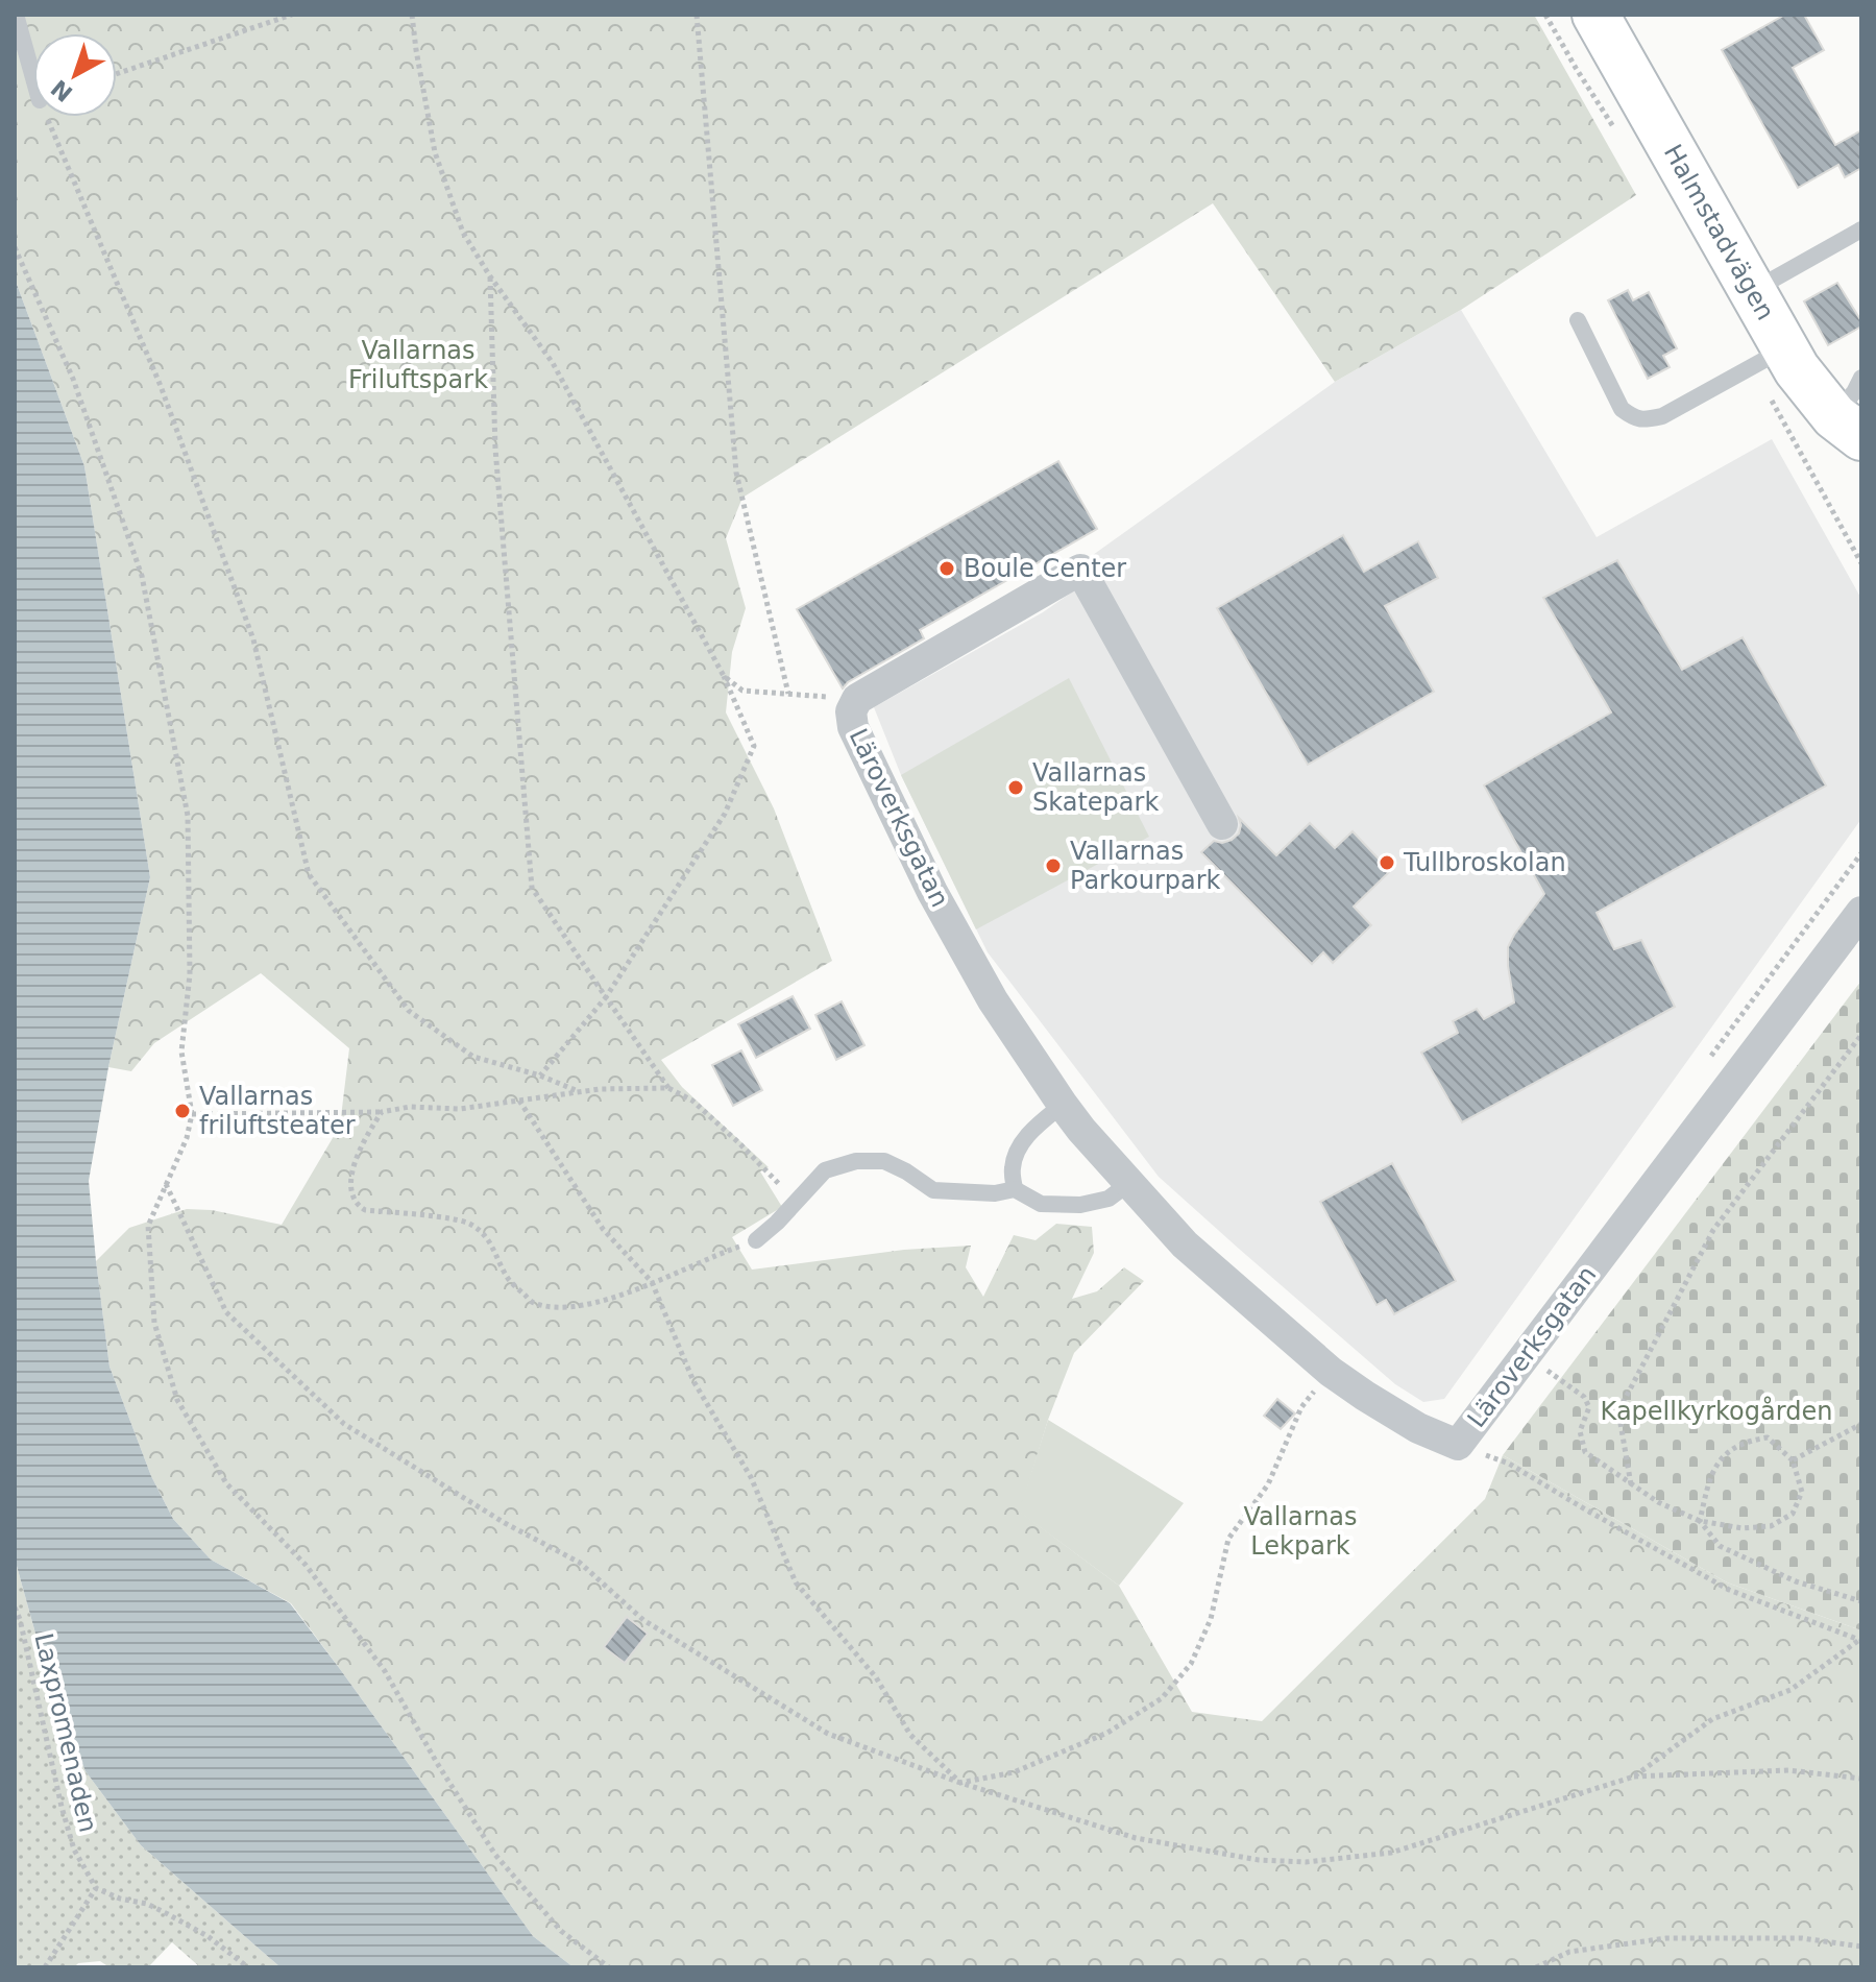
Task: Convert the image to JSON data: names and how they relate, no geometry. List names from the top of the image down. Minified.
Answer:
{"streets":{"main road":["Halmstadvägen"],"street":["Läroverksgatan"],"path":["Laxpromenaden"]},"parks":["Vallarnas Friluftspark","Kapellkyrkogården","Vallarnas Lekpark"],"places":["Boule Center","Vallarnas Skatepark","Tullbroskolan","Vallarnas Parkourpark","Vallarnas friluftsteater"],"north":"bottom left"}
